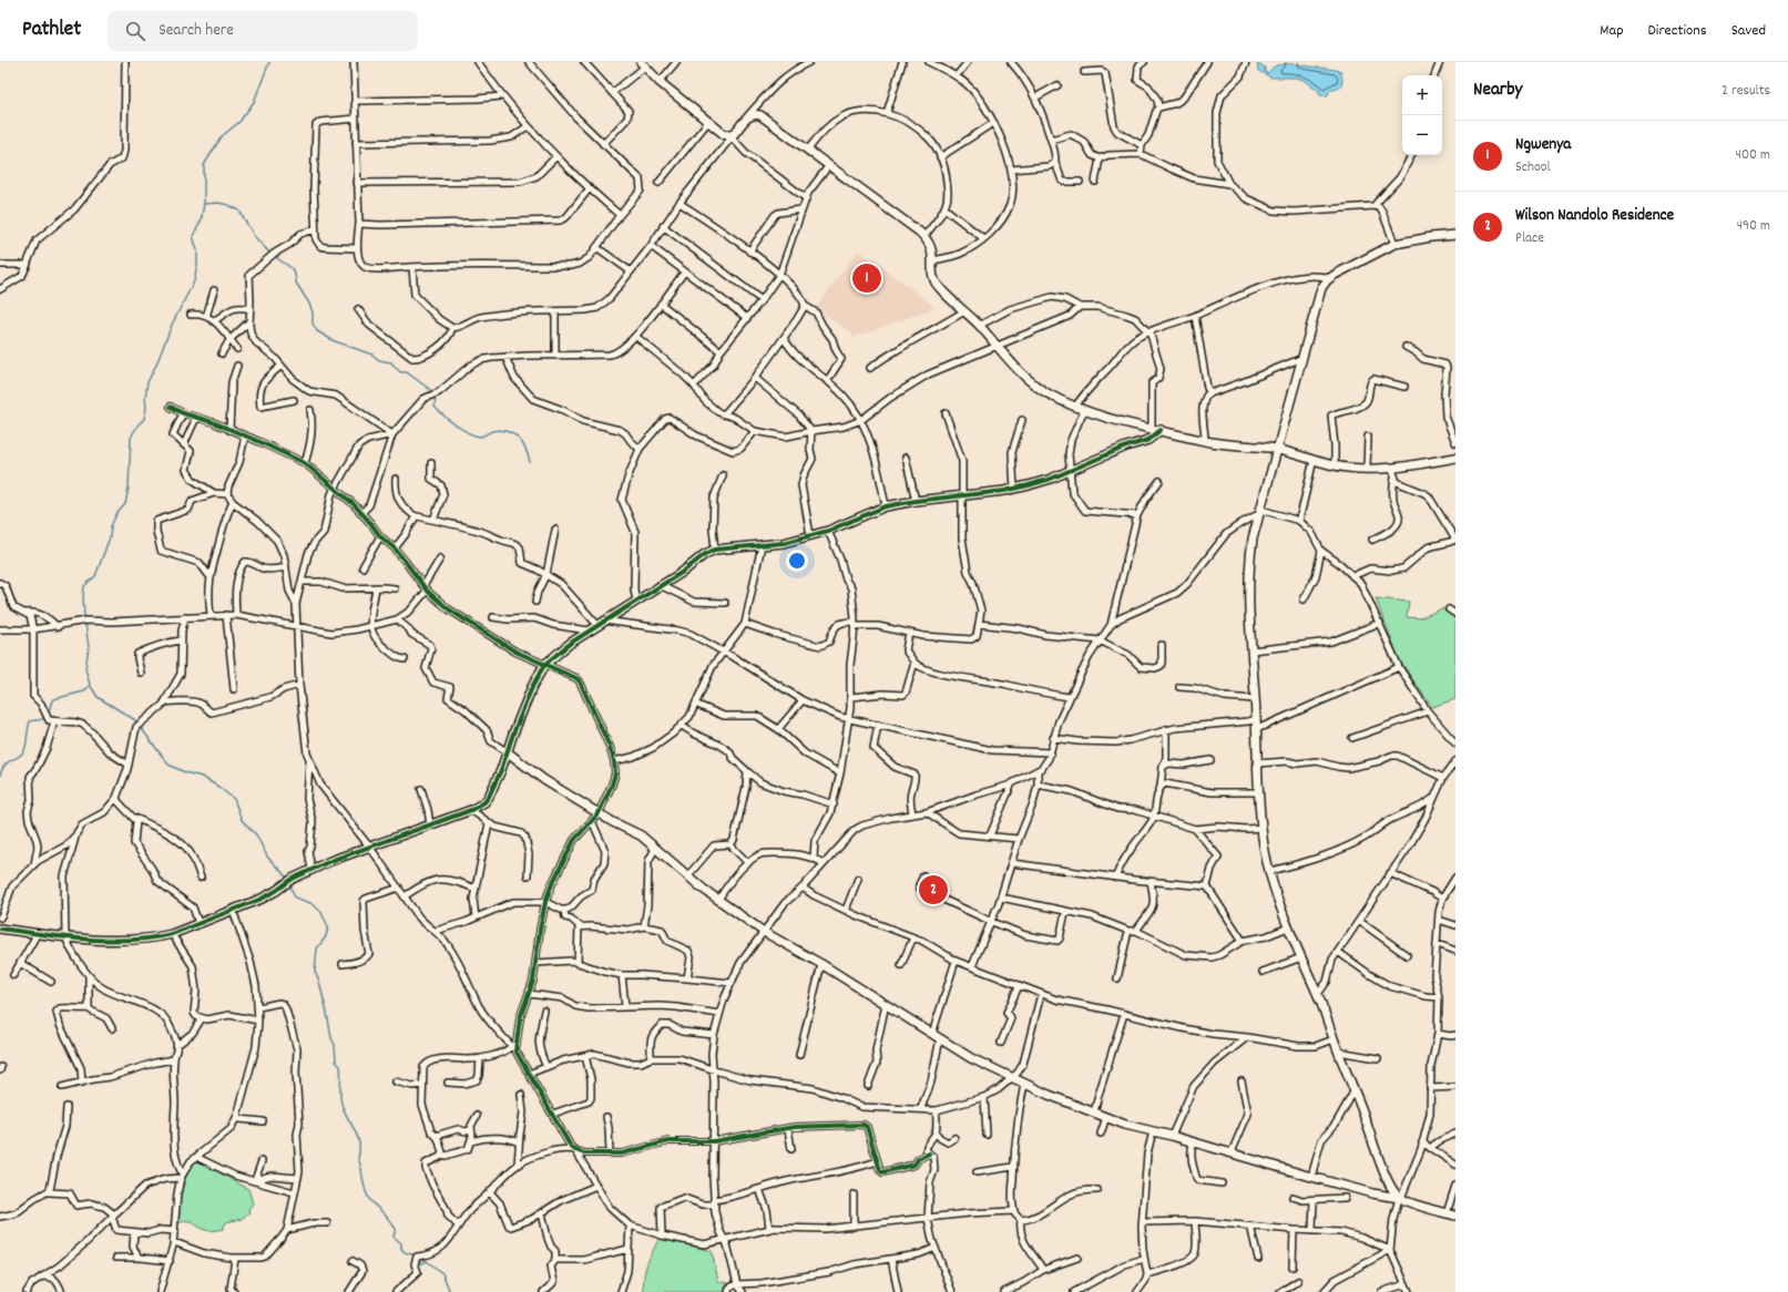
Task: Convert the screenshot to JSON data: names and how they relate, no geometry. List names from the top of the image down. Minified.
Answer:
{"page":{"header":"Pathlet","search":"Search here","nav":["Map","Directions","Saved"],"heading":["Nearby","2 results"],"map_buttons":["+","−"],"list":[{"mark":"1","name":"Ngwenya","note":"School","value":"400 m"},{"mark":"2","name":"Wilson Nandolo Residence","note":"Place","value":"490 m"}],"pins":["1","2"]}}
